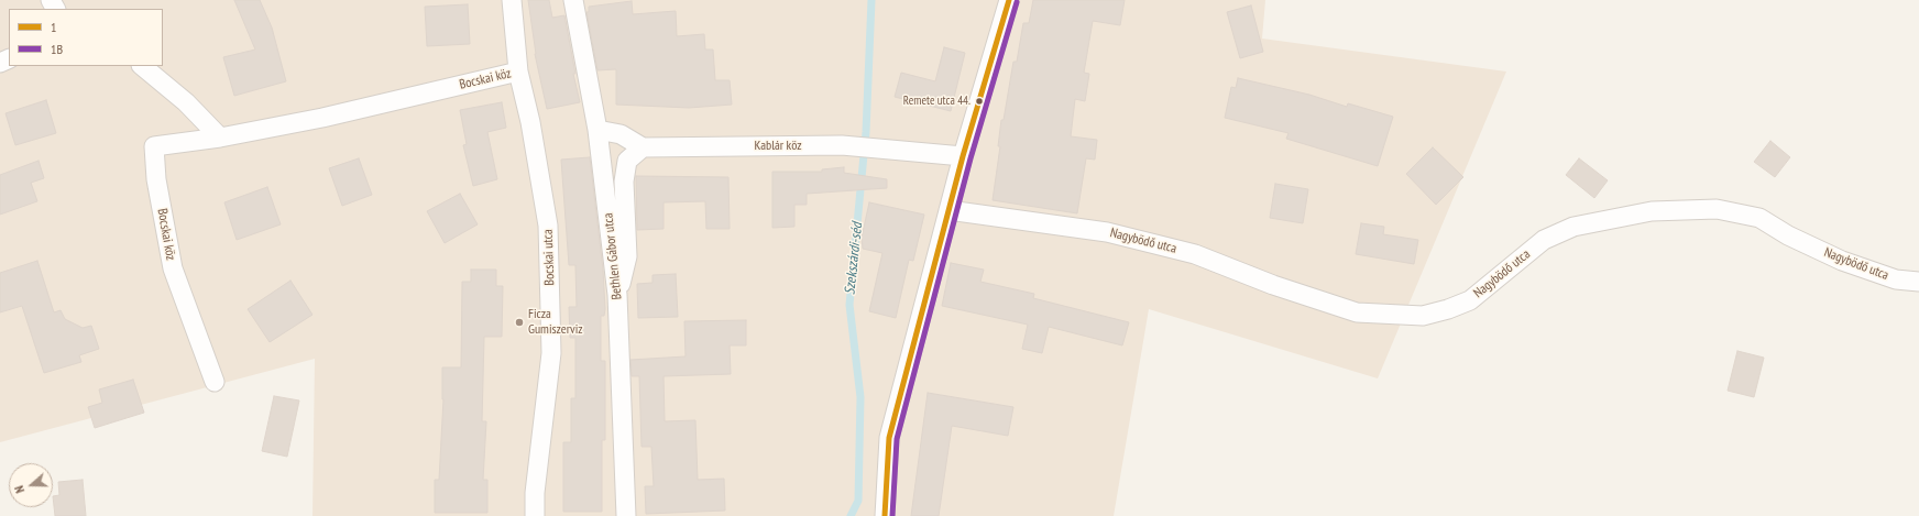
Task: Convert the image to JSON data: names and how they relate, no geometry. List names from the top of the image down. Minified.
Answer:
{"streets":{"street":["Bocskai köz","Kablár köz","Nagybödő utca","Bethlen Gábor utca","Bocskai utca"]},"crossings":[["Bocskai köz","Bocskai utca"]],"water":["Szekszárdi-séd"],"places":["Remete utca 44.","Ficza Gumiszerviz"],"lines":["transit line 1","transit line 1B"],"legend":["1","1B"],"north":"left"}
